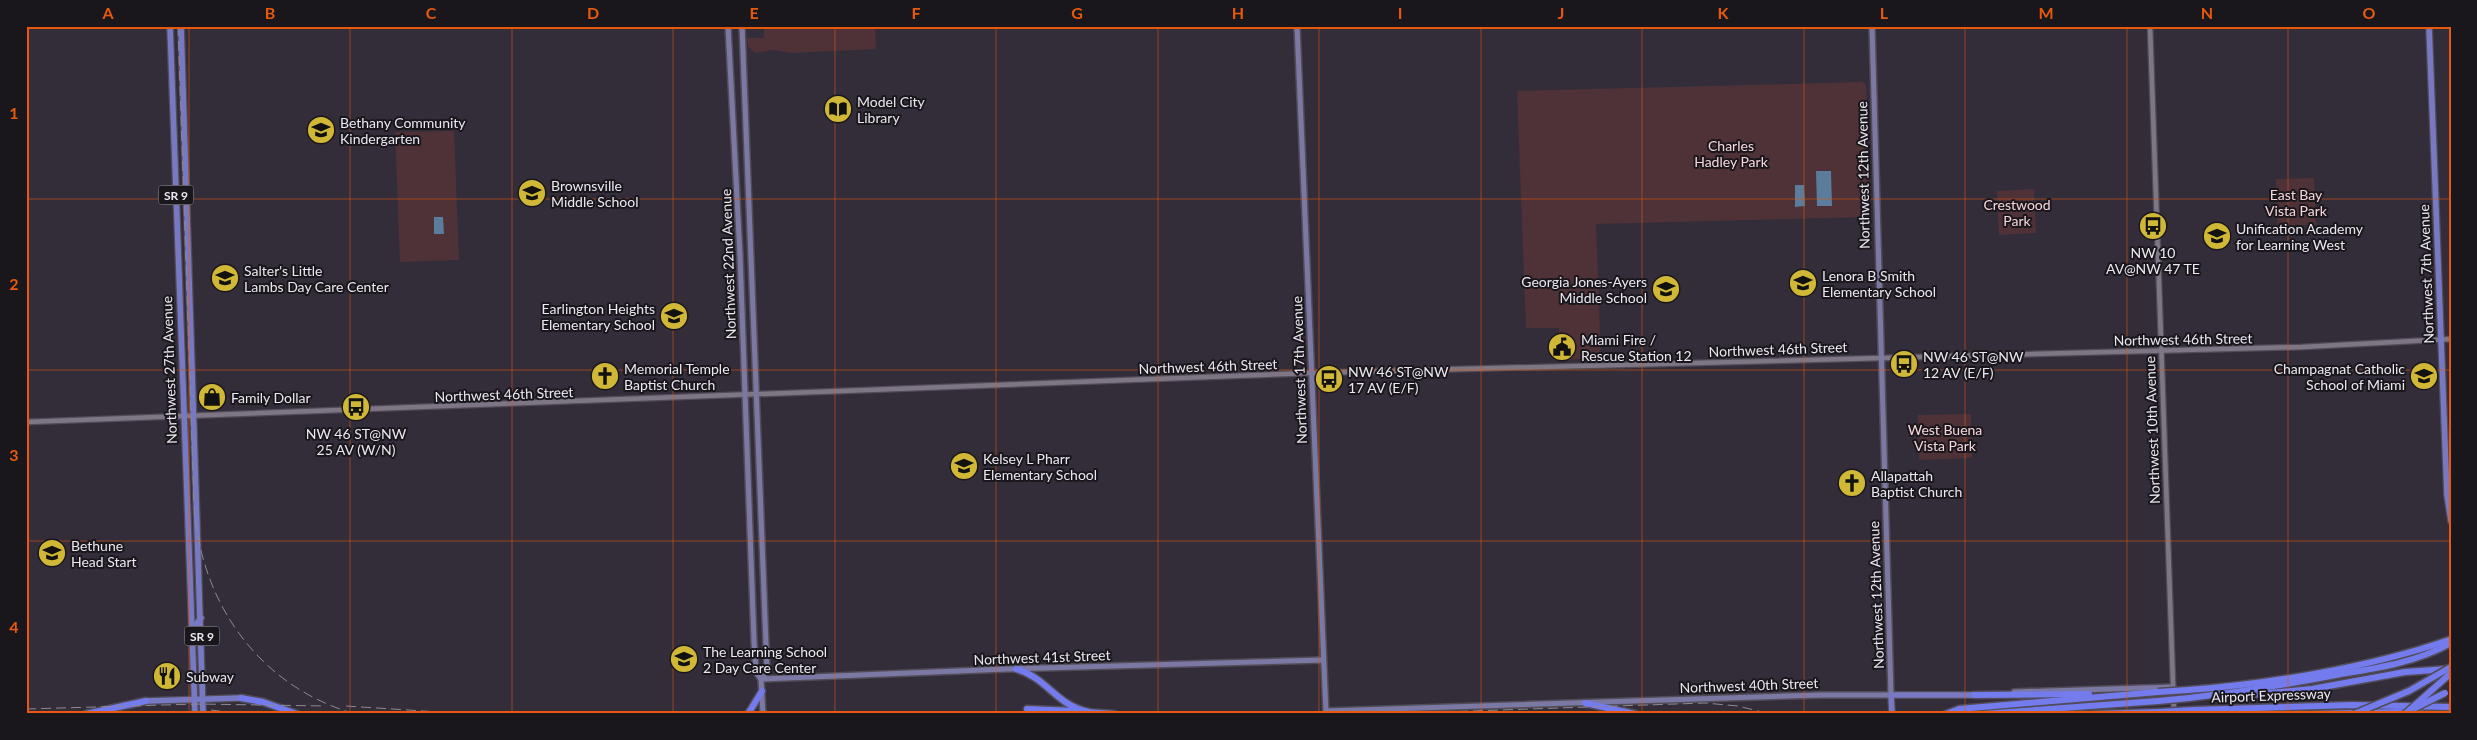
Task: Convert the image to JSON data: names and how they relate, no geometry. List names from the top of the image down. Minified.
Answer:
{"streets":{"highway":["Airport Expressway"],"main road":["Northwest 12th Avenue","SR 9","Northwest 22nd Avenue","Northwest 7th Avenue","Northwest 27th Avenue","Northwest 17th Avenue","Northwest 41st Street","Northwest 40th Street"],"street":["Northwest 46th Street","Northwest 10th Avenue"]},"crossings":[["Northwest 12th Avenue","Northwest 46th Street"],["Northwest 12th Avenue","Northwest 40th Street"],["Northwest 22nd Avenue","Northwest 46th Street"],["Northwest 22nd Avenue","Northwest 41st Street"],["Northwest 7th Avenue","Northwest 46th Street"],["Northwest 46th Street","Northwest 27th Avenue"],["Northwest 46th Street","Northwest 17th Avenue"],["Northwest 46th Street","Northwest 10th Avenue"],["Northwest 17th Avenue","Northwest 41st Street"],["Northwest 17th Avenue","Northwest 40th Street"],["Northwest 10th Avenue","Northwest 40th Street"]],"parks":["Charles Hadley Park","East Bay Vista Park","Crestwood Park","West Buena Vista Park"],"places":{"library":["Model City Library"],"school or university":["Bethany Community Kindergarten","Brownsville Middle School","Unification Academy for Learning West","Salter's Little Lambs Day Care Center","Lenora B Smith Elementary School","Georgia Jones-Ayers Middle School","Earlington Heights Elementary School","Champagnat Catholic School of Miami","Kelsey L Pharr Elementary School","Bethune Head Start","The Learning School 2 Day Care Center"],"bus stop":["NW 10 AV@NW 47 TE","NW 46 ST@NW 12 AV (E/F)","NW 46 ST@NW 17 AV (E/F)","NW 46 ST@NW 25 AV (W/N)"],"public building":["Miami Fire / Rescue Station 12"],"church":["Memorial Temple Baptist Church","Allapattah Baptist Church"],"shop":["Family Dollar"],"restaurant":["Subway"]},"grid":{"columns":["A","B","C","D","E","F","G","H","I","J","K","L","M","N","O"],"rows":["1","2","3","4"]}}
